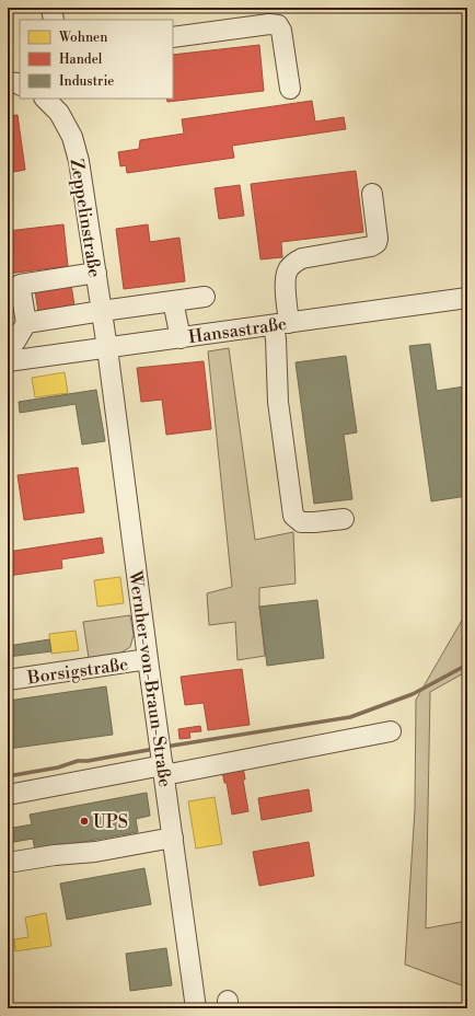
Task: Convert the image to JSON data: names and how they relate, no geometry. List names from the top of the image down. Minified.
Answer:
{"streets":{"street":["Zeppelinstraße","Hansastraße","Borsigstraße","Wernher-von-Braun-Straße"]},"crossings":[["Zeppelinstraße","Hansastraße"],["Zeppelinstraße","Wernher-von-Braun-Straße"],["Hansastraße","Wernher-von-Braun-Straße"],["Borsigstraße","Wernher-von-Braun-Straße"]],"places":["UPS"],"legend":["Wohnen","Handel","Industrie"]}
